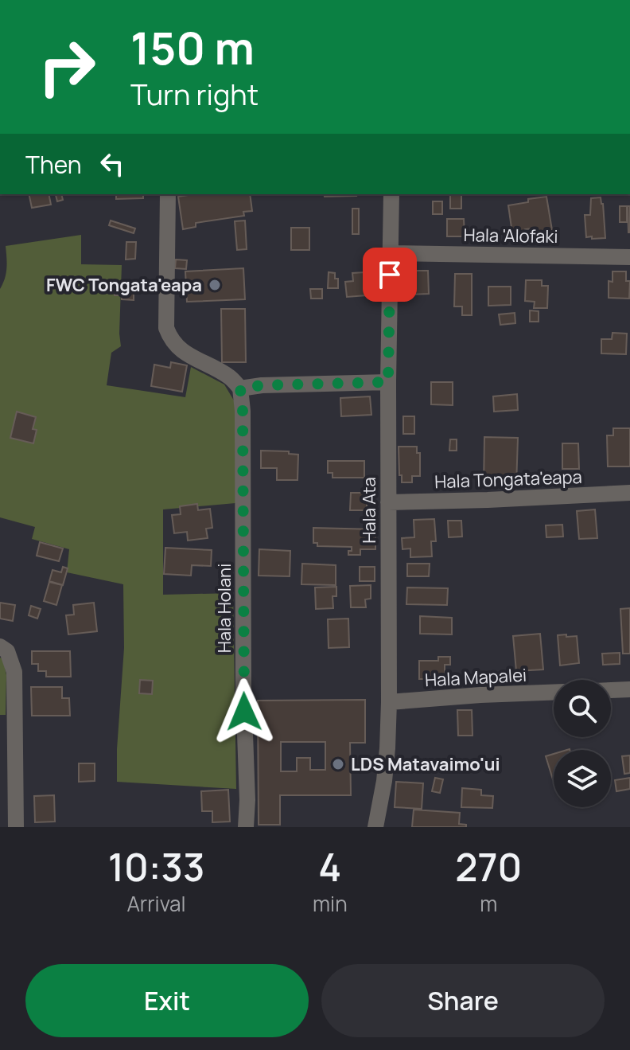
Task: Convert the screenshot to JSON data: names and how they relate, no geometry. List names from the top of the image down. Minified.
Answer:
{"streets":{"street":["Hala 'Alofaki","Hala Tongata'eapa","Hala Ata","Hala Holani","Hala Mapalei"]},"crossings":[["Hala 'Alofaki","Hala Ata"],["Hala Tongata'eapa","Hala Ata"],["Hala Ata","Hala Mapalei"]],"places":["FWC Tongata'eapa","LDS Matavaimo'ui"],"page":{"turn":["150 m","Turn right"],"then":"Then","eta":["10:33","Arrival","4","min","270","m"],"buttons":["Exit","Share"]}}
